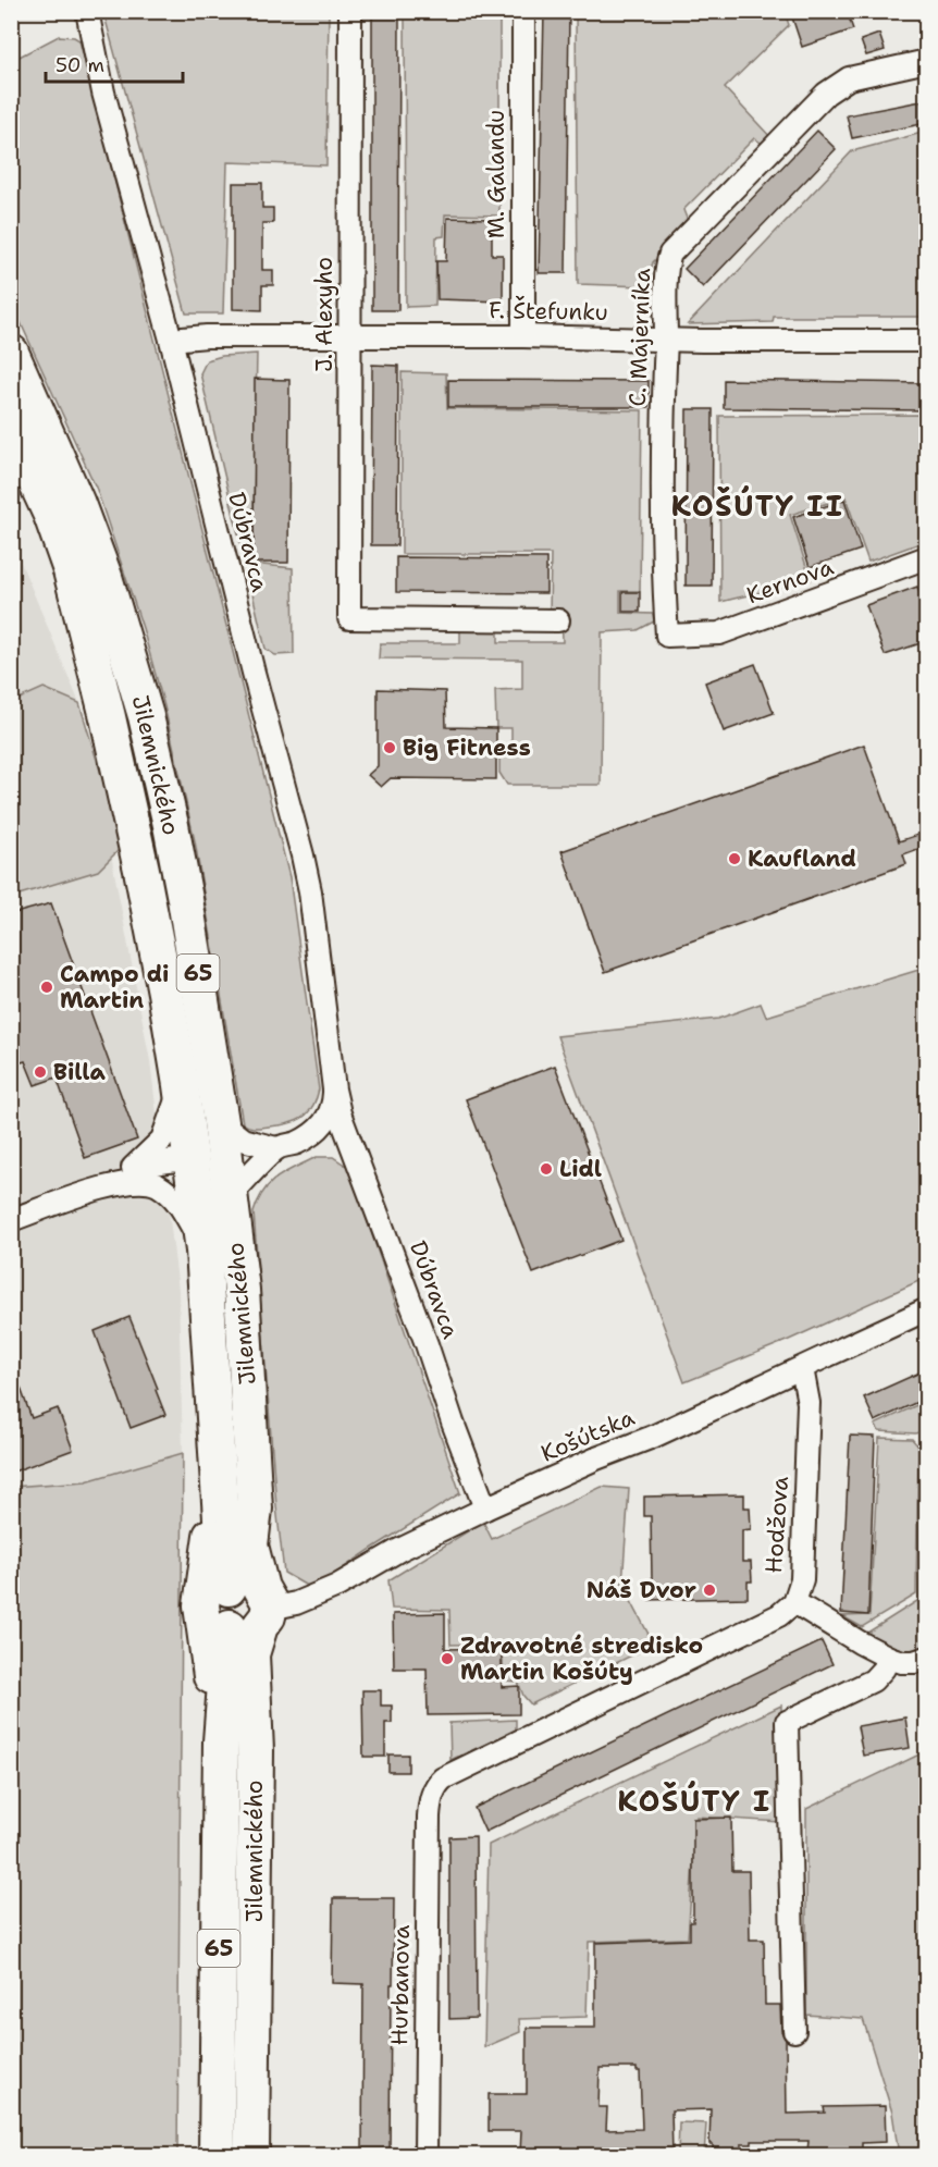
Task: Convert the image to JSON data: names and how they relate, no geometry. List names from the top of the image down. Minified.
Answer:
{"streets":{"main road":["Jilemnického","65"],"street":["M. Galandu","F. Štefunku","J. Alexyho","C. Majerníka","Dúbravca","Kernova","Košútska","Hodžova","Hurbanova"]},"crossings":[["M. Galandu","F. Štefunku"],["F. Štefunku","J. Alexyho"],["F. Štefunku","C. Majerníka"],["F. Štefunku","Dúbravca"],["C. Majerníka","Kernova"],["Dúbravca","Jilemnického"],["Dúbravca","Košútska"],["Jilemnického","Košútska"],["Košútska","Hodžova"],["Hodžova","Hurbanova"]],"districts":["KOŠÚTY II","KOŠÚTY I"],"places":["Big Fitness","Kaufland","Campo di Martin","Billa","Lidl","Náš Dvor","Zdravotné stredisko Martin Košúty"],"scale_bar":"50 m"}
